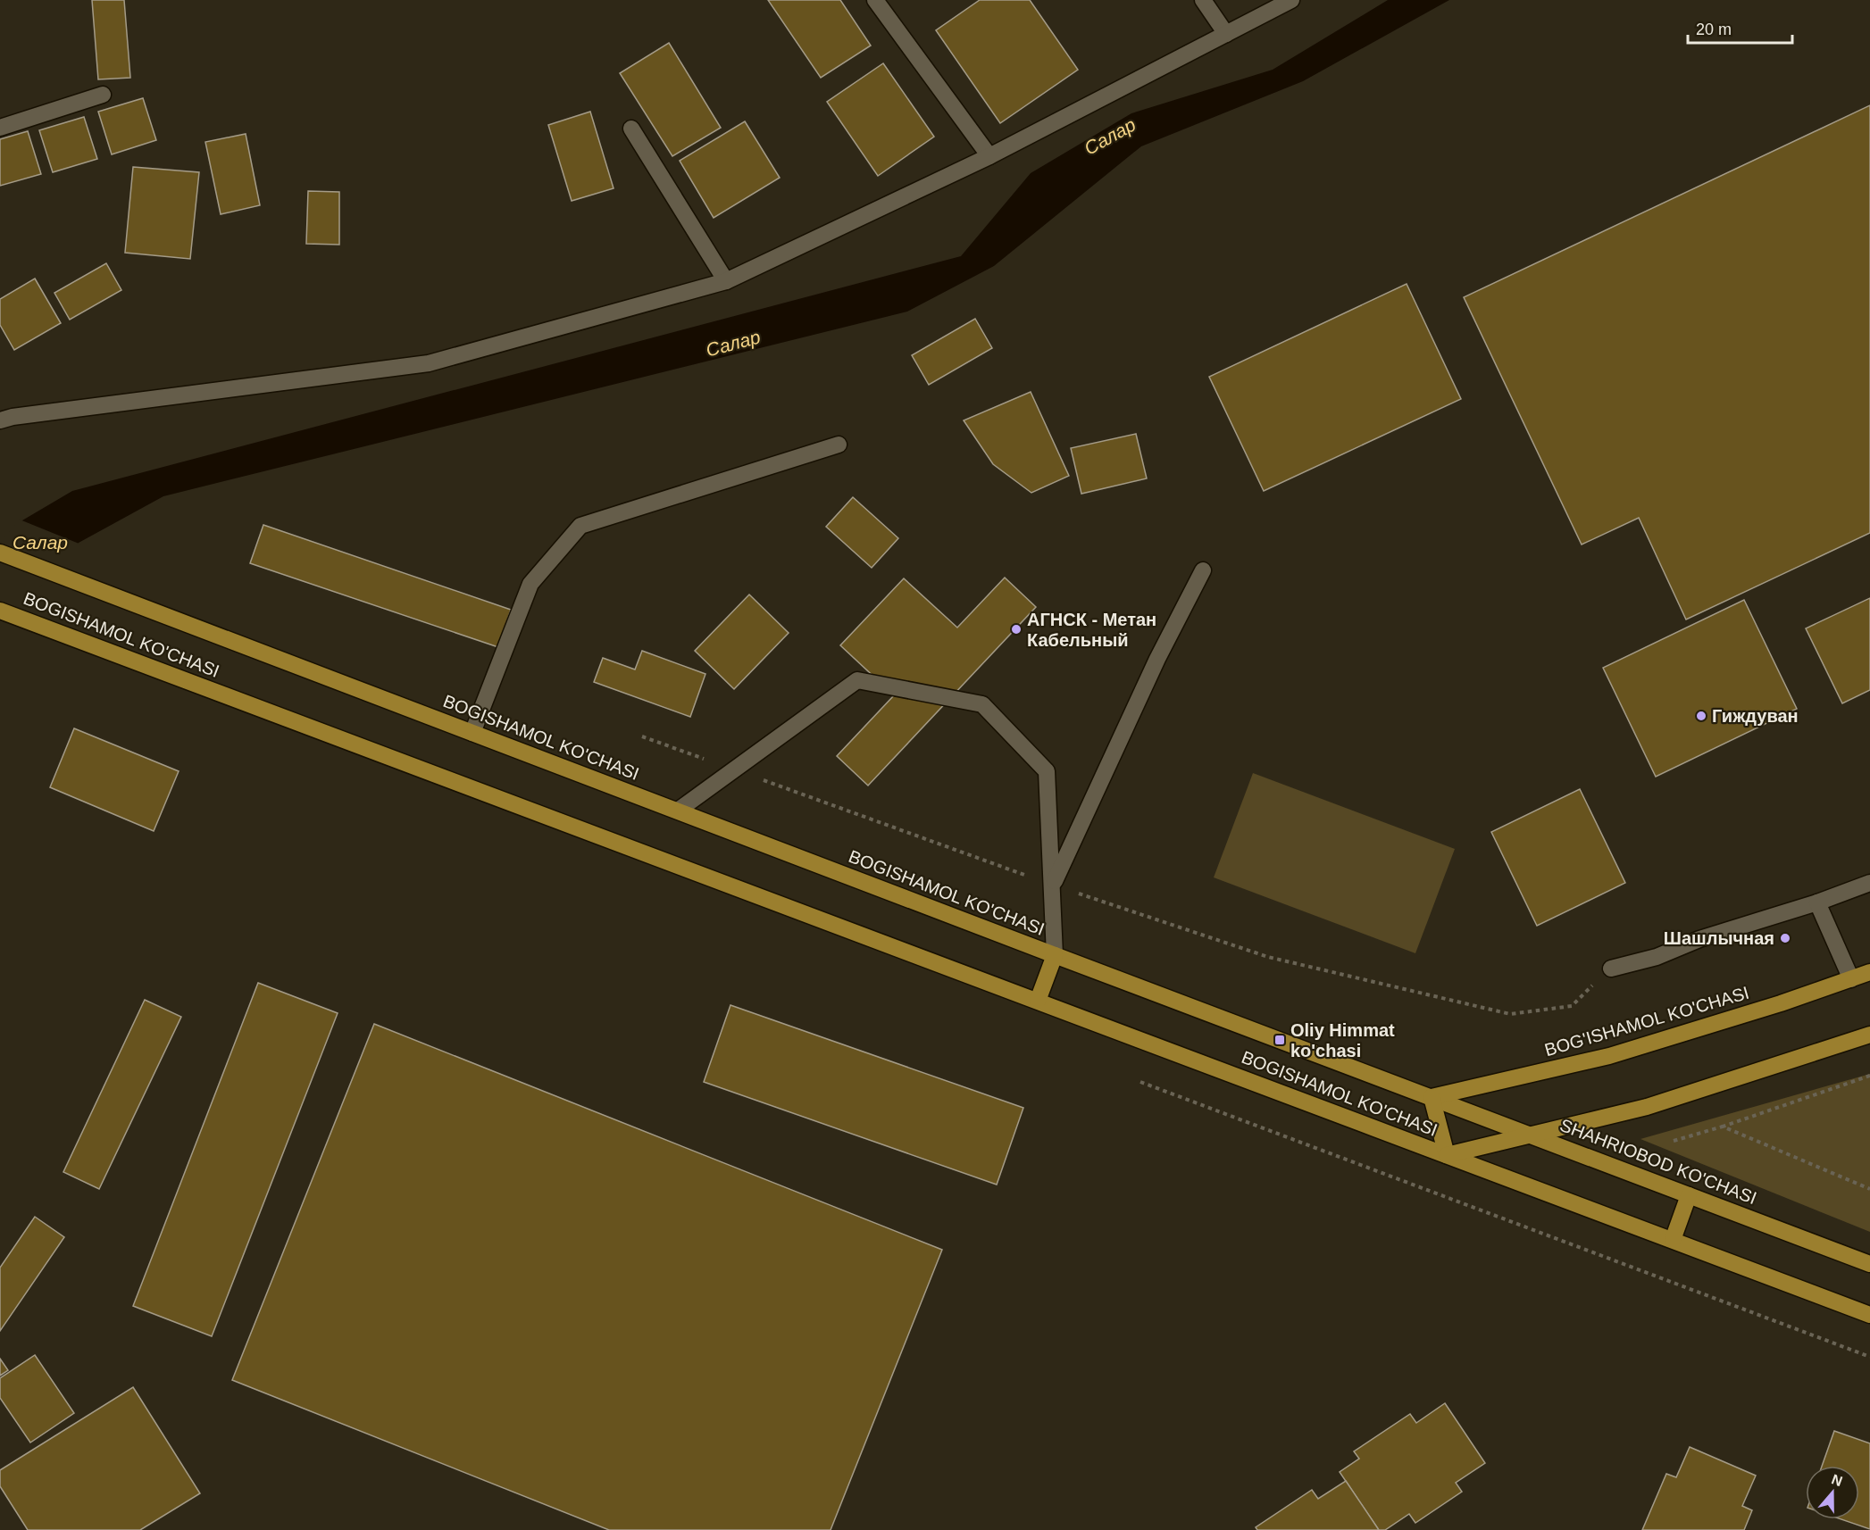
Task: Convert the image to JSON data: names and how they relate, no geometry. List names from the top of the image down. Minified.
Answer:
{"streets":{"main road":["BOGISHAMOL KO'CHASI","BOG'ISHAMOL KO'CHASI","SHAHRIOBOD KO'CHASI"]},"crossings":[["BOGISHAMOL KO'CHASI","BOG'ISHAMOL KO'CHASI"],["BOGISHAMOL KO'CHASI","SHAHRIOBOD KO'CHASI"],["BOG'ISHAMOL KO'CHASI","SHAHRIOBOD KO'CHASI"]],"water":["Салар"],"places":{"other":["АГНСК - Метан Кабельный","Гиждуван","Шашлычная"],"transit":["Oliy Himmat ko'chasi"]},"scale_bar":"20 m","north":"top"}
